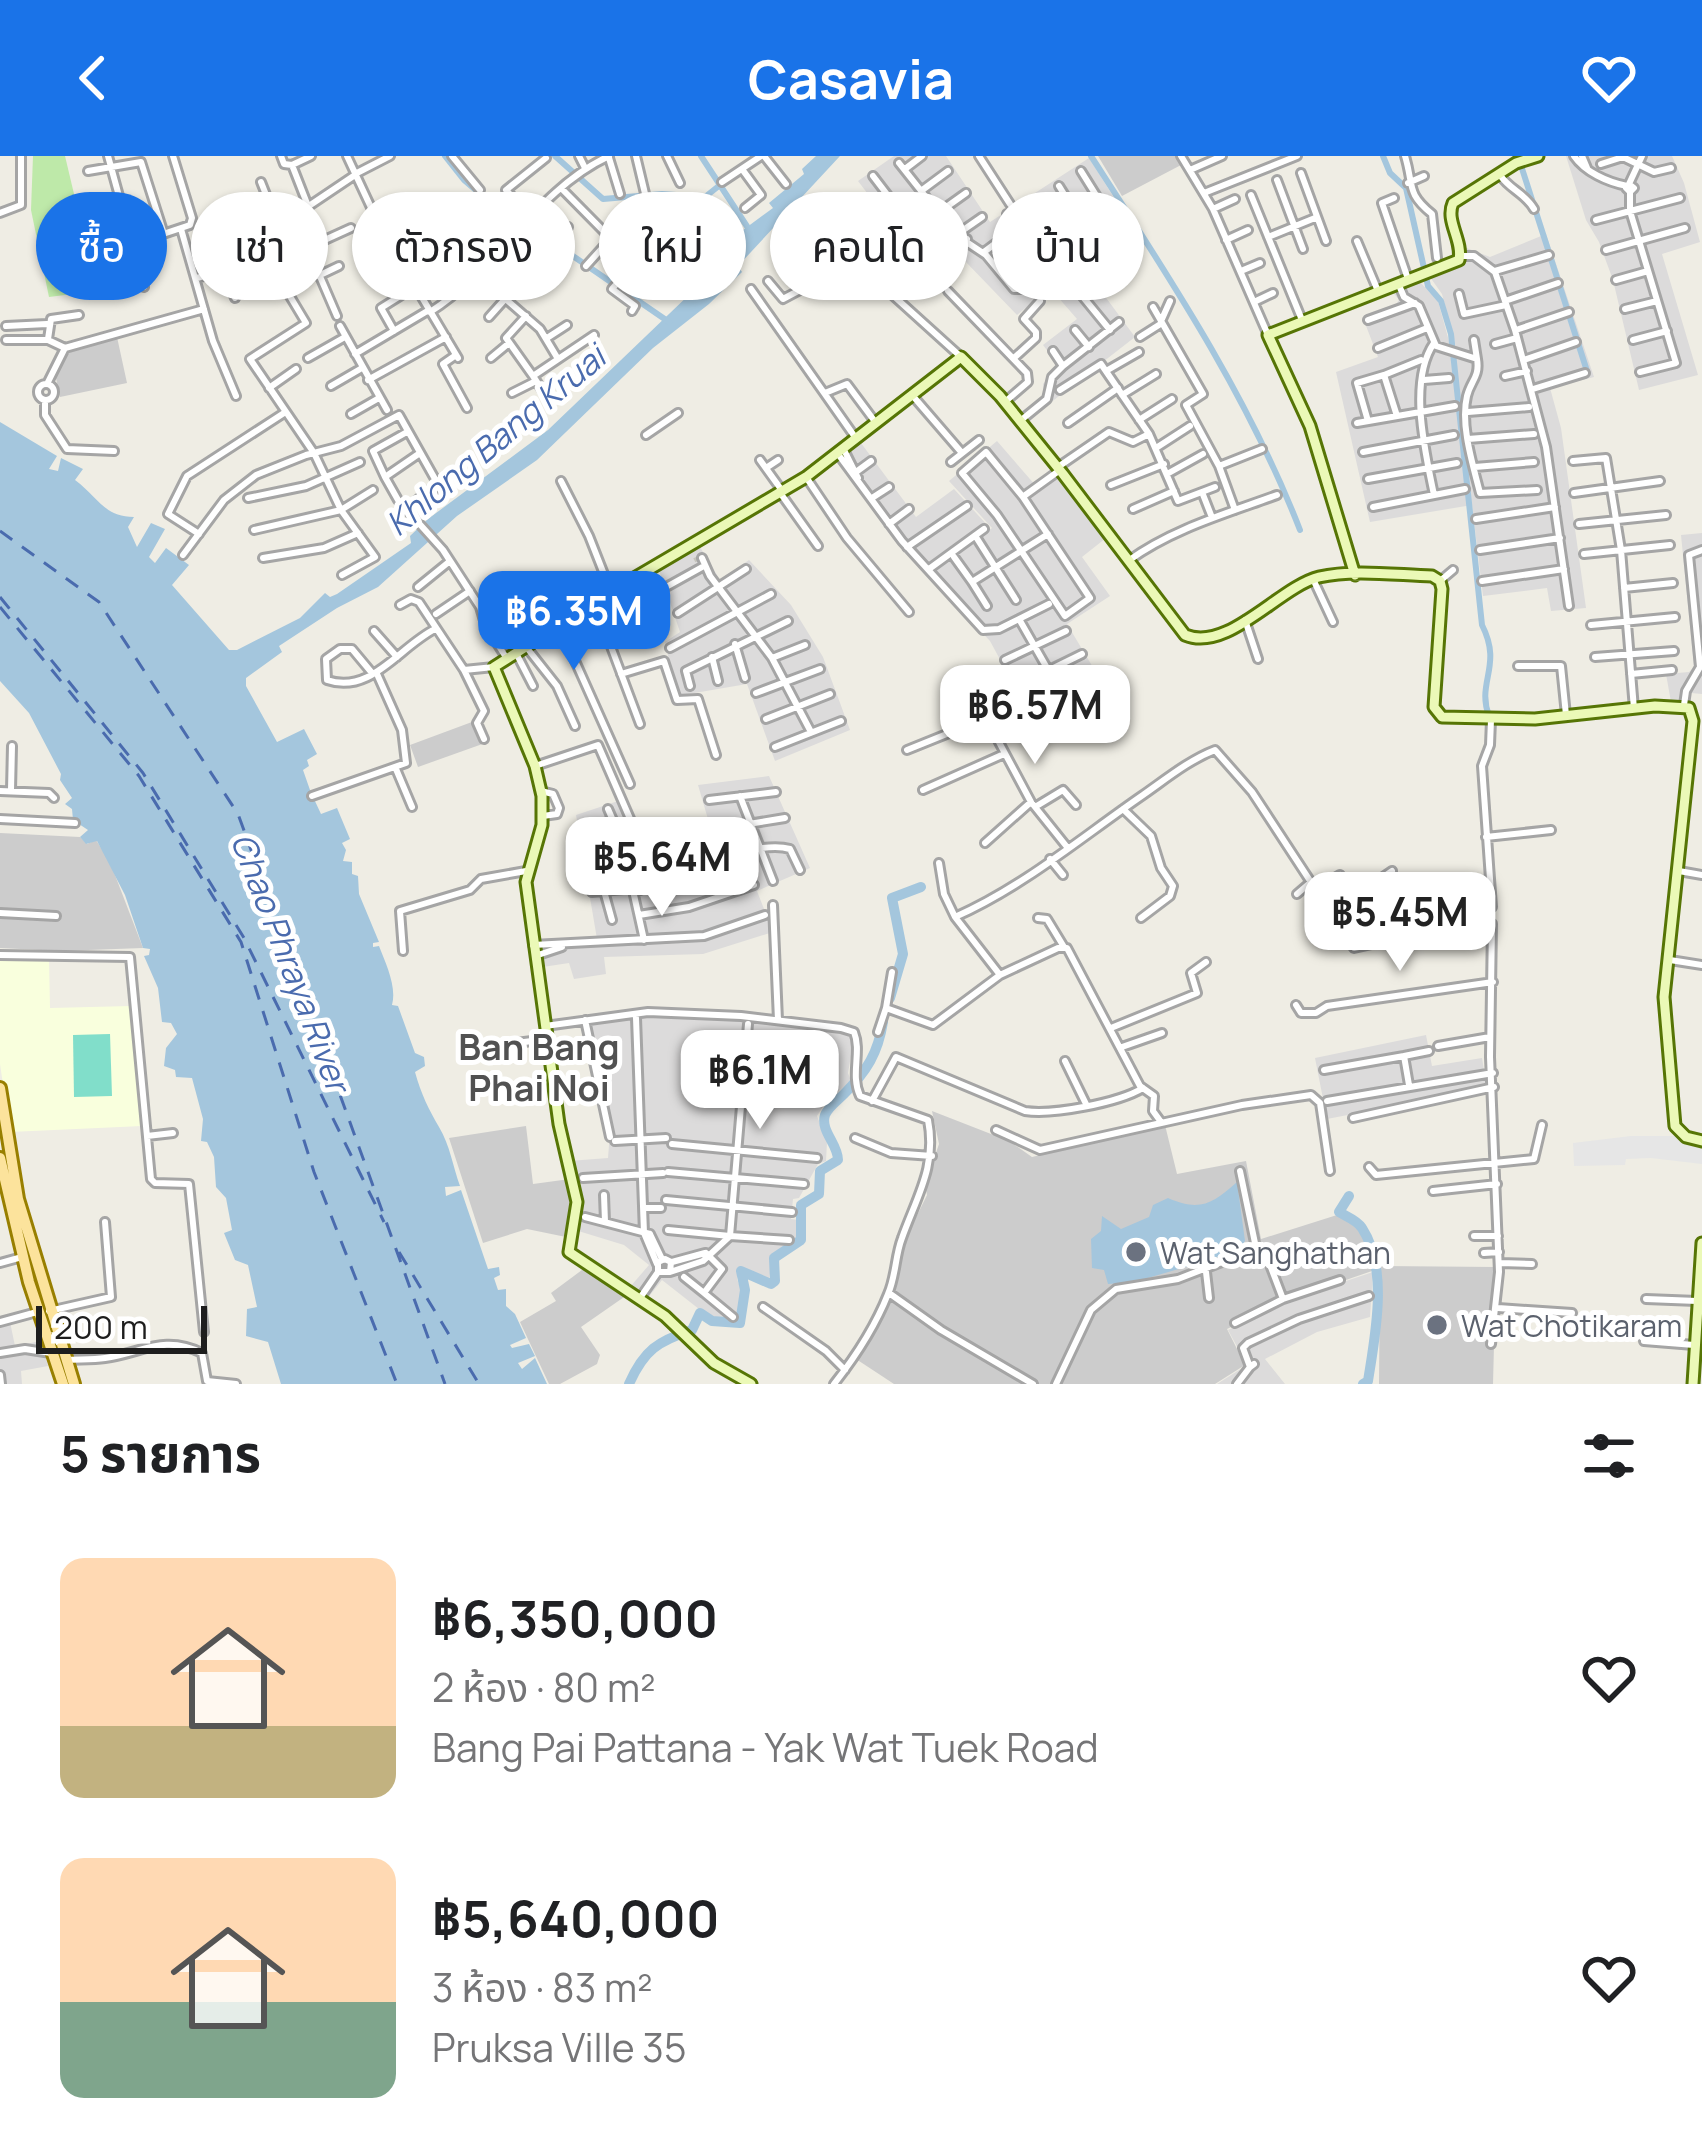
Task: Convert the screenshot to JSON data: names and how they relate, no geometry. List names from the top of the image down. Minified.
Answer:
{"districts":["Ban Bang Phai Noi"],"water":["Khlong Bang Kruai","Chao Phraya River"],"places":["Wat Sanghathan","Wat Chotikaram"],"scale_bar":"200 m","page":{"header":"Casavia","chip":["ซื้อ","เช่า","ตัวกรอง","ใหม่","คอนโด","บ้าน"],"price":["฿6.35M","฿6.57M","฿5.64M","฿5.45M","฿6.1M"],"scale":"200 m","heading":"5 รายการ","list":[{"name":"฿6,350,000","note":"2 ห้อง · 80 m² · Bang Pai Pattana - Yak Wat Tuek Road"},{"name":"฿5,640,000","note":"3 ห้อง · 83 m² · Pruksa Ville 35"}]}}
